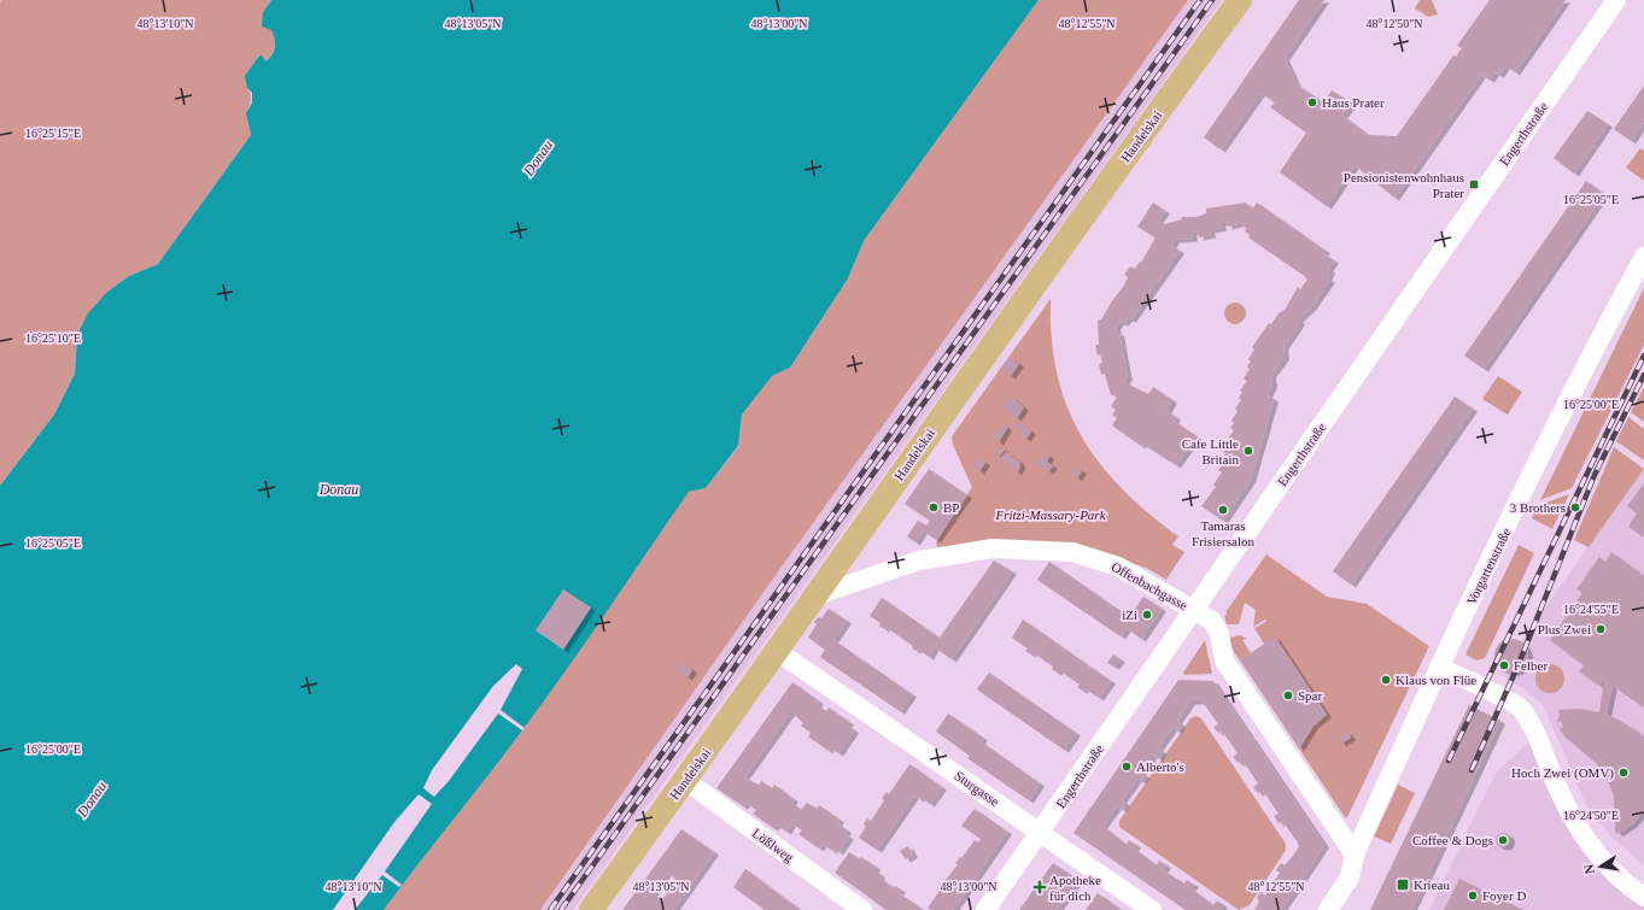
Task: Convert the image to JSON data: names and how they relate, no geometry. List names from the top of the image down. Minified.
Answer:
{"streets":{"main road":["Handelskai"],"street":["Engerthstraße","Vorgartenstraße","Offenbachgasse","Sturgasse","Lößlweg"]},"crossings":[["Engerthstraße","Offenbachgasse"],["Engerthstraße","Sturgasse"],["Handelskai","Offenbachgasse"],["Handelskai","Sturgasse"],["Handelskai","Lößlweg"],["Vorgartenstraße","Offenbachgasse"]],"water":["Donau"],"parks":["Fritzi-Massary-Park"],"places":{"other":["Haus Prater","Cafe Little Britain","BP","3 Brothers","Tamaras Frisiersalon","iZi","Plus Zwei","Felber","Klaus von Flüe","Spar","Alberto's","Hoch Zwei (OMV)","Coffee & Dogs","Foyer D"],"transit":["Pensionistenwohnhaus Prater","Krieau"],"health":["Apotheke für dich"]},"north":"left","coordinates":["48°13'10\"N","48°13'05\"N","48°13'00\"N","48°12'55\"N","48°12'50\"N","16°25'15\"E","16°25'05\"E","16°25'10\"E","16°25'00\"E","16°24'55\"E","16°24'50\"E"]}
